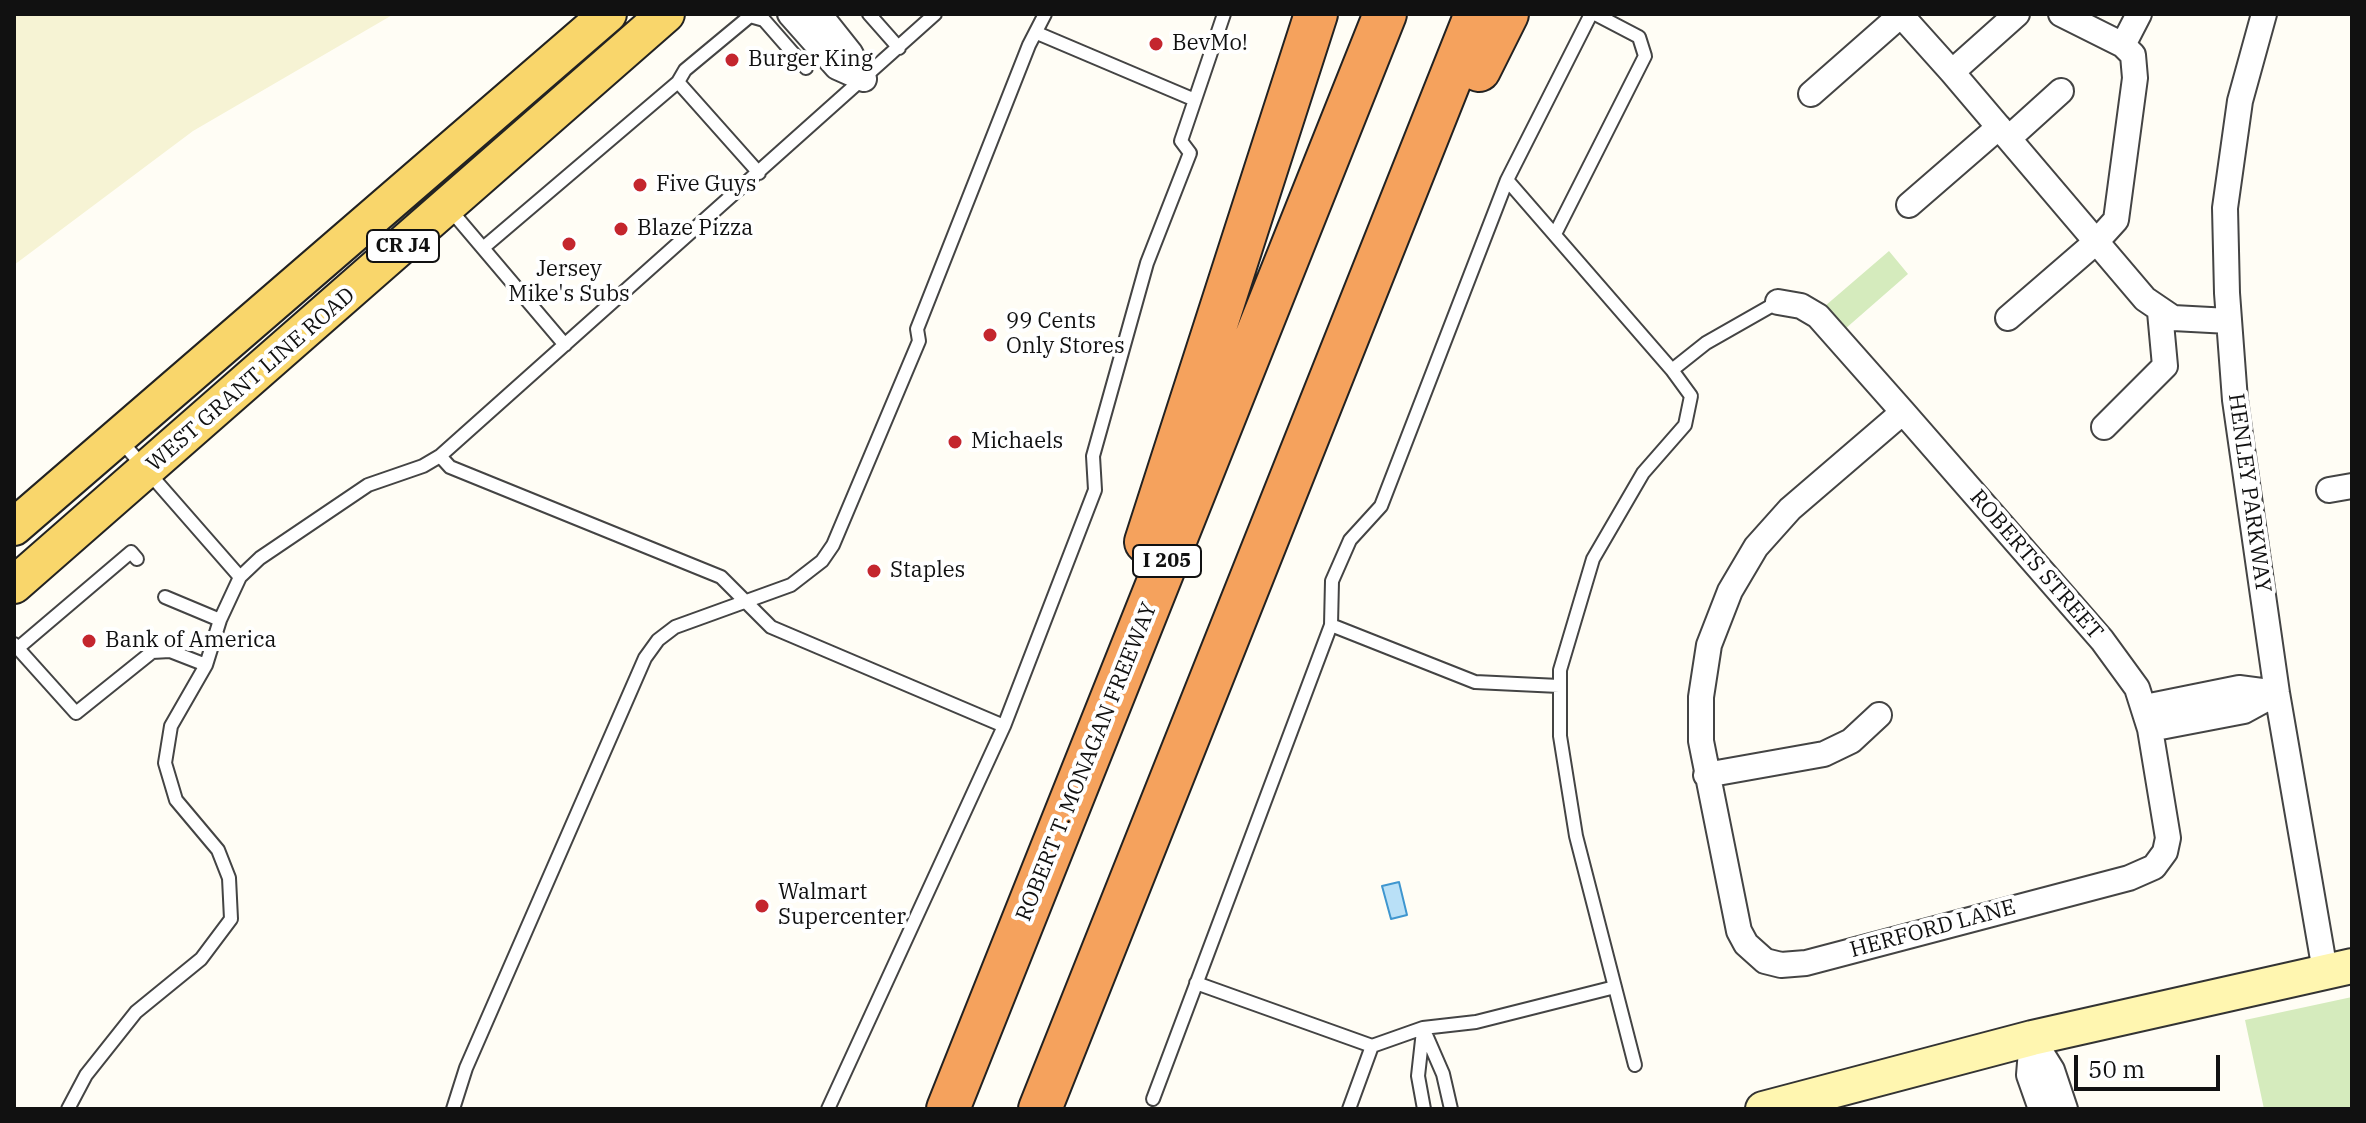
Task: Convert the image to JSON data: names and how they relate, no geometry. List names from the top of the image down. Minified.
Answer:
{"streets":{"highway":["I 205","ROBERT T. MONAGAN FREEWAY"],"main road":["CR J4","WEST GRANT LINE ROAD"],"street":["HENLEY PARKWAY","ROBERTS STREET","HERFORD LANE"]},"crossings":[["ROBERTS STREET","HERFORD LANE"]],"places":["BevMo!","Burger King","Five Guys","Blaze Pizza","Jersey Mike's Subs","99 Cents Only Stores","Michaels","Staples","Bank of America","Walmart Supercenter"],"scale_bar":"50 m"}
